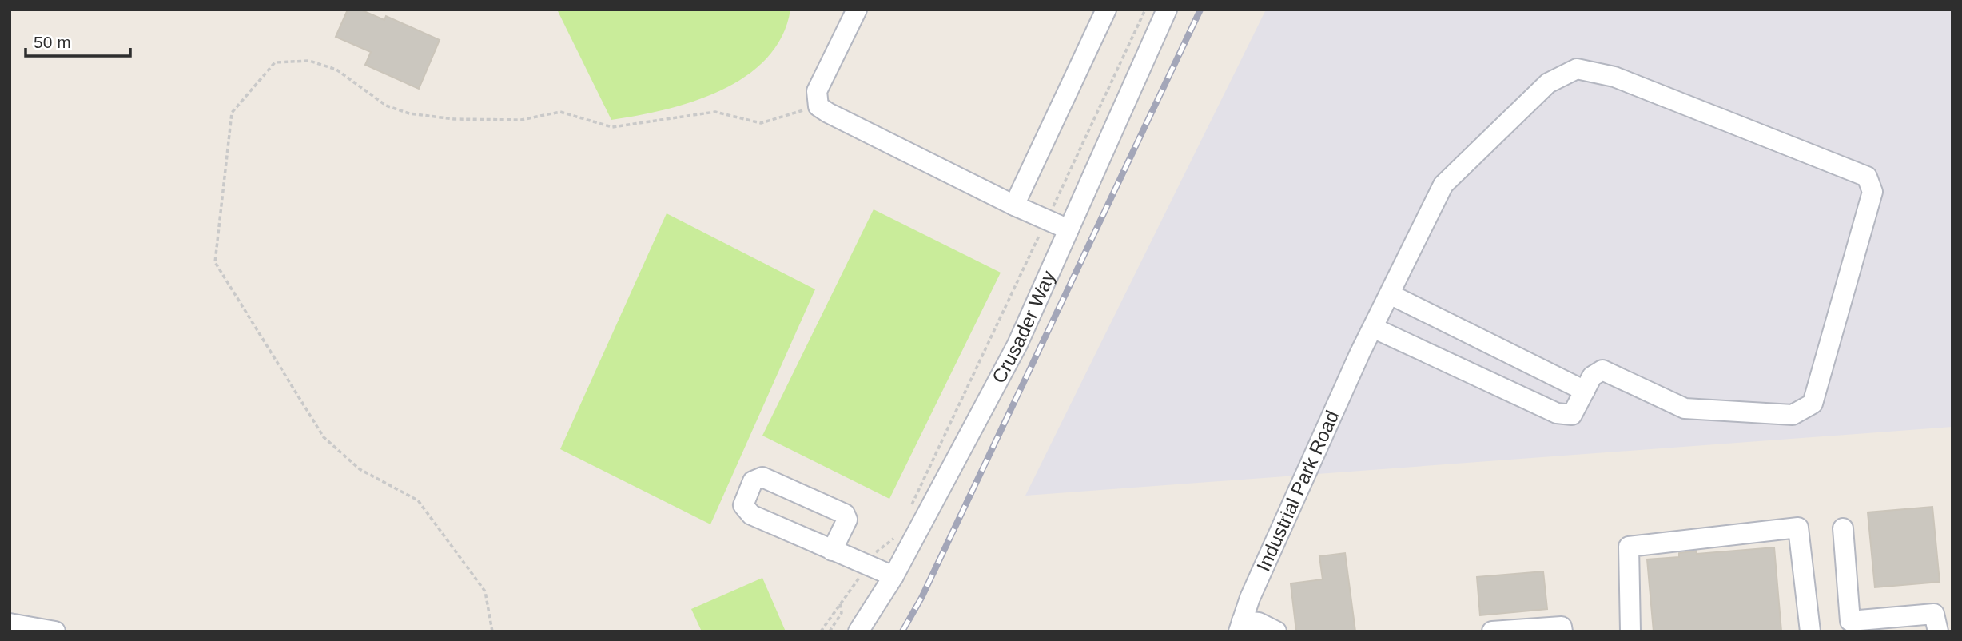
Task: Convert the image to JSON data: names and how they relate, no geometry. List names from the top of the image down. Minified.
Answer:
{"streets":{"street":["Crusader Way","Industrial Park Road"]},"scale_bar":"50 m"}
